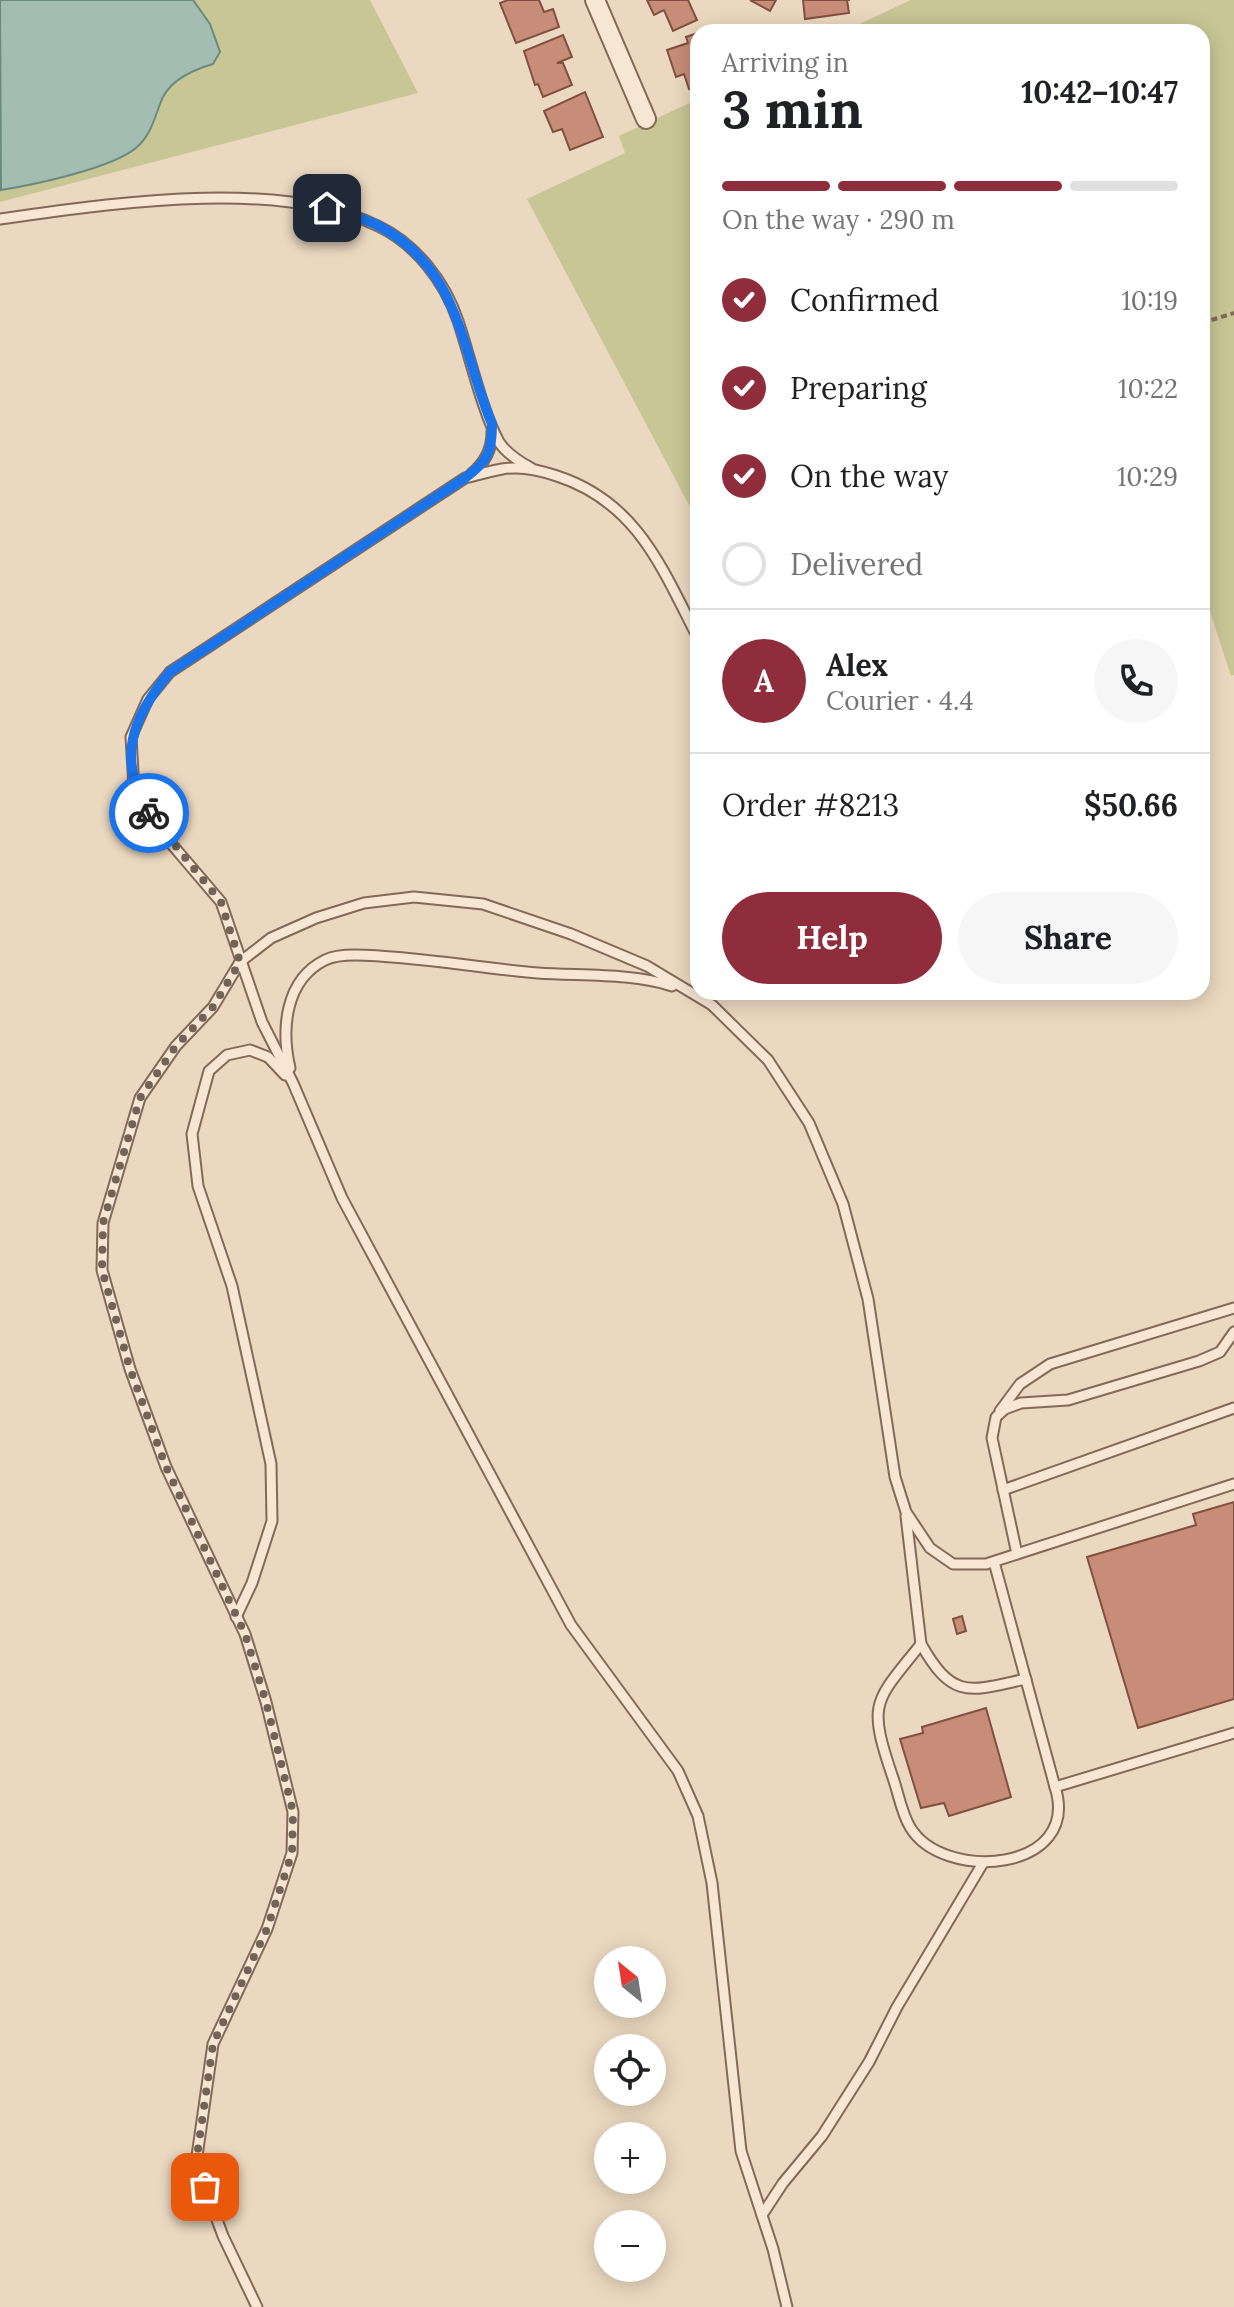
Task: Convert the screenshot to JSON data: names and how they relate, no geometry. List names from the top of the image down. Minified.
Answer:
{"north":"top left","page":{"heading":["3 min","Arriving in","10:42–10:47"],"panel":["Alex","Courier · 4.4","Order #8213","$50.66"],"bar":"On the way · 290 m","list":[["Confirmed","10:19"],["Preparing","10:22"],["On the way","10:29"],"Delivered"],"round":"A","buttons":["Help","Share"],"map_buttons":["+","−"]}}
